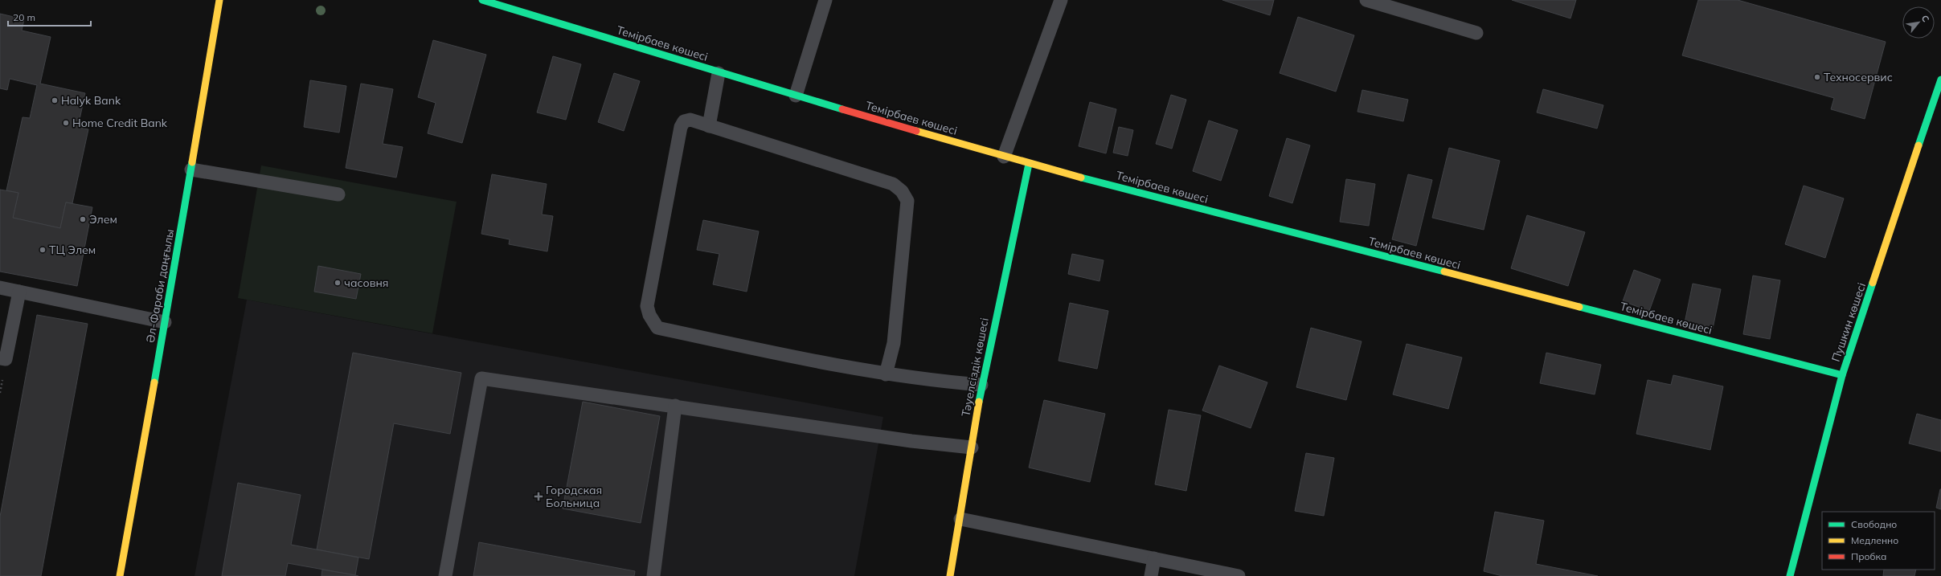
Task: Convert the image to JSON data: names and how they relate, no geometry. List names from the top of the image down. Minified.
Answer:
{"streets":{"main road":["Темірбаев көшесі","Әл-Фараби даңғылы","Пушкин көшесі","Тәуелсіздік көшесі"]},"crossings":[["Темірбаев көшесі","Пушкин көшесі"],["Темірбаев көшесі","Тәуелсіздік көшесі"]],"places":{"other":["Техносервис","Halyk Bank","Home Credit Bank","Элем","ТЦ Элем","часовня"],"health":["Городская Больница"]},"legend":["Свободно","Медленно","Пробка"],"scale_bar":"20 m","north":"top right"}
